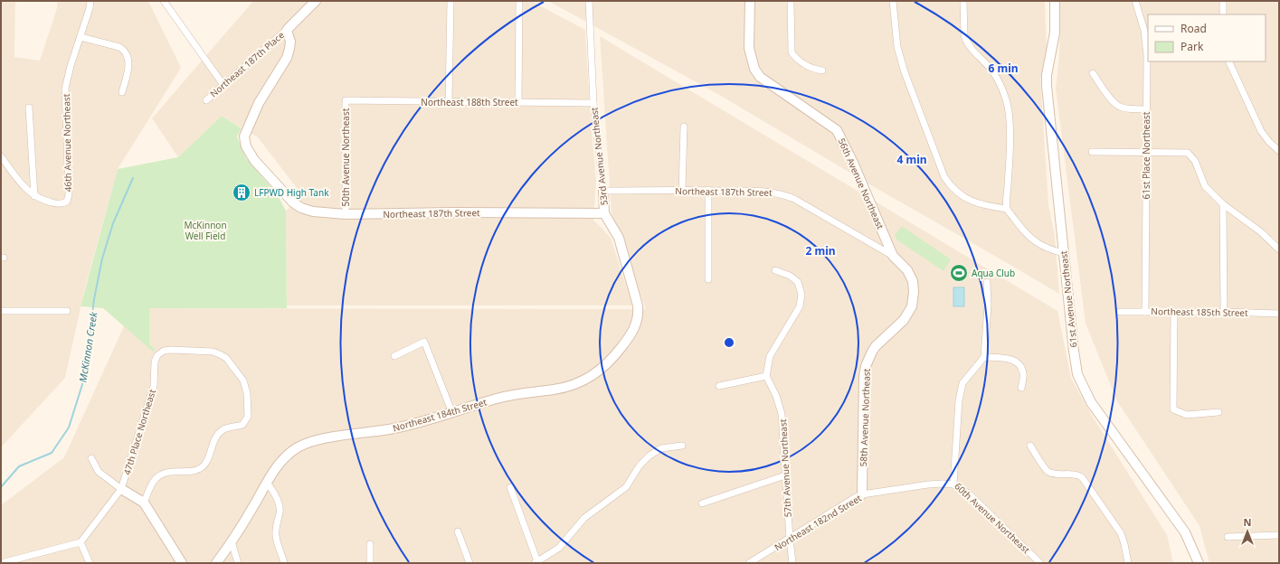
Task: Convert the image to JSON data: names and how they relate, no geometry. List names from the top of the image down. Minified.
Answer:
{"streets":{"street":["Northeast 187th Place","Northeast 188th Street","46th Avenue Northeast","61st Place Northeast","53rd Avenue Northeast","50th Avenue Northeast","56th Avenue Northeast","Northeast 187th Street","61st Avenue Northeast","Northeast 185th Street","Northeast 184th Street","58th Avenue Northeast","47th Place Northeast","57th Avenue Northeast","60th Avenue Northeast","Northeast 182nd Street"]},"crossings":[["Northeast 187th Place","Northeast 187th Street"],["Northeast 188th Street","53rd Avenue Northeast"],["Northeast 188th Street","50th Avenue Northeast"],["61st Place Northeast","Northeast 185th Street"],["53rd Avenue Northeast","Northeast 187th Street"],["53rd Avenue Northeast","Northeast 184th Street"],["50th Avenue Northeast","Northeast 187th Street"],["56th Avenue Northeast","Northeast 187th Street"],["56th Avenue Northeast","58th Avenue Northeast"],["Northeast 187th Street","58th Avenue Northeast"],["58th Avenue Northeast","Northeast 182nd Street"],["57th Avenue Northeast","Northeast 182nd Street"],["60th Avenue Northeast","Northeast 182nd Street"]],"water":["McKinnon Creek"],"parks":["McKinnon Well Field"],"places":{"building":["LFPWD High Tank"],"sports":["Aqua Club"]},"legend":["Road","Park"],"north":"top","rings":["6 min","4 min","2 min"]}
